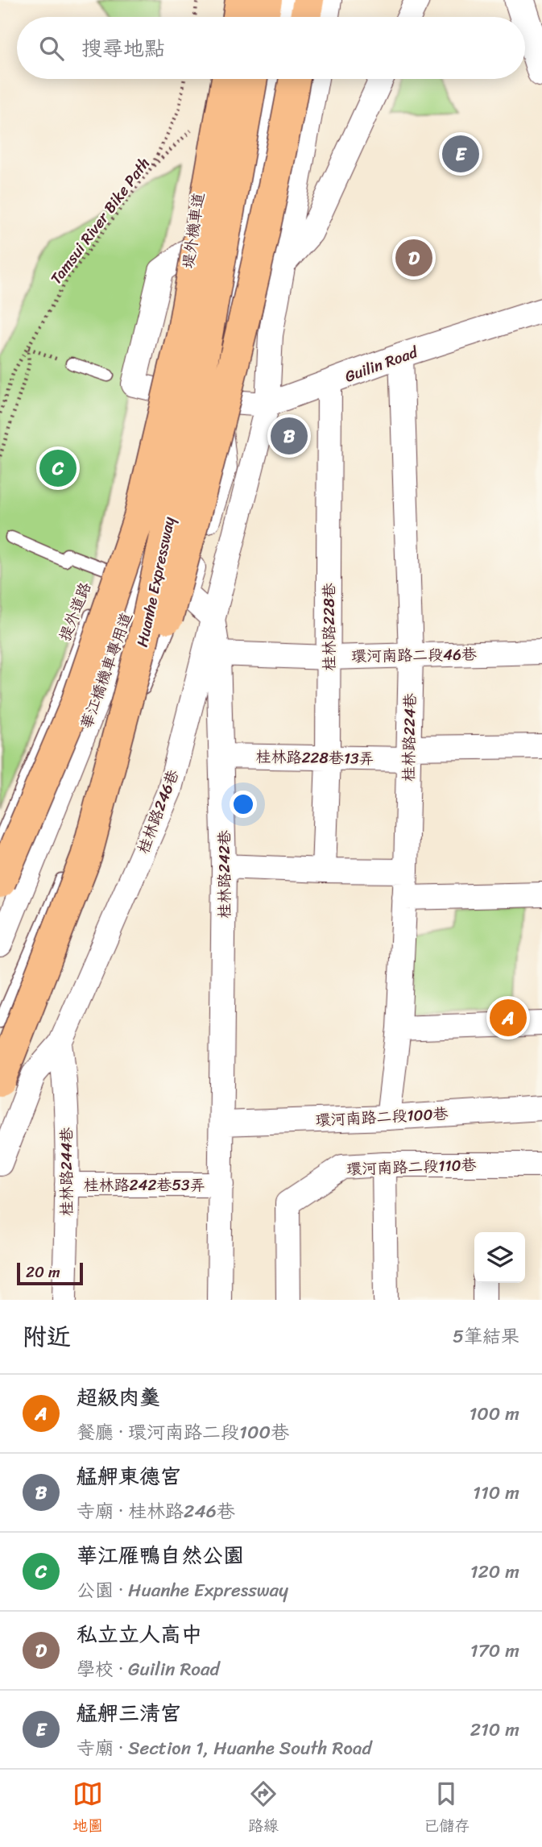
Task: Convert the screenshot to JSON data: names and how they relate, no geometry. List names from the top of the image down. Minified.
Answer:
{"streets":{"highway":["Huanhe Expressway"],"street":["堤外機車道","Guilin Road","桂林路228巷","環河南路二段46巷","華江橋機車專用道","桂林路224巷","桂林路228巷13弄","桂林路246巷","桂林路242巷","環河南路二段100巷","環河南路二段110巷","桂林路244巷","桂林路242巷53弄"],"lane":["提外道路"],"path":["Tamsui River Bike Path"]},"crossings":[["堤外機車道","Guilin Road"],["Guilin Road","桂林路228巷"],["Guilin Road","華江橋機車專用道"],["Guilin Road","桂林路224巷"],["Guilin Road","桂林路246巷"],["桂林路228巷","環河南路二段46巷"],["桂林路228巷","桂林路228巷13弄"],["環河南路二段46巷","桂林路224巷"],["環河南路二段46巷","桂林路242巷"],["桂林路224巷","桂林路228巷13弄"],["桂林路224巷","環河南路二段100巷"],["桂林路228巷13弄","桂林路242巷"],["桂林路246巷","桂林路242巷"],["桂林路246巷","桂林路244巷"],["桂林路242巷","環河南路二段100巷"],["桂林路242巷","桂林路242巷53弄"],["桂林路244巷","桂林路242巷53弄"]],"scale_bar":"20 m","page":{"search":"搜尋地點","pins":["E","D","B","C","A"],"scale":"20 m","heading":["附近","5筆結果"],"list":[{"mark":"A","name":"超級肉羹","note":"餐廳 · 環河南路二段100巷","value":"100 m"},{"mark":"B","name":"艋舺東德宮","note":"寺廟 · 桂林路246巷","value":"110 m"},{"mark":"C","name":"華江雁鴨自然公園","note":"公園 · Huanhe Expressway","value":"120 m"},{"mark":"D","name":"私立立人高中","note":"學校 · Guilin Road","value":"170 m"},{"mark":"E","name":"艋舺三清宮","note":"寺廟 · Section 1, Huanhe South Road","value":"210 m"}],"nav":["地圖","路線","已儲存"]}}
